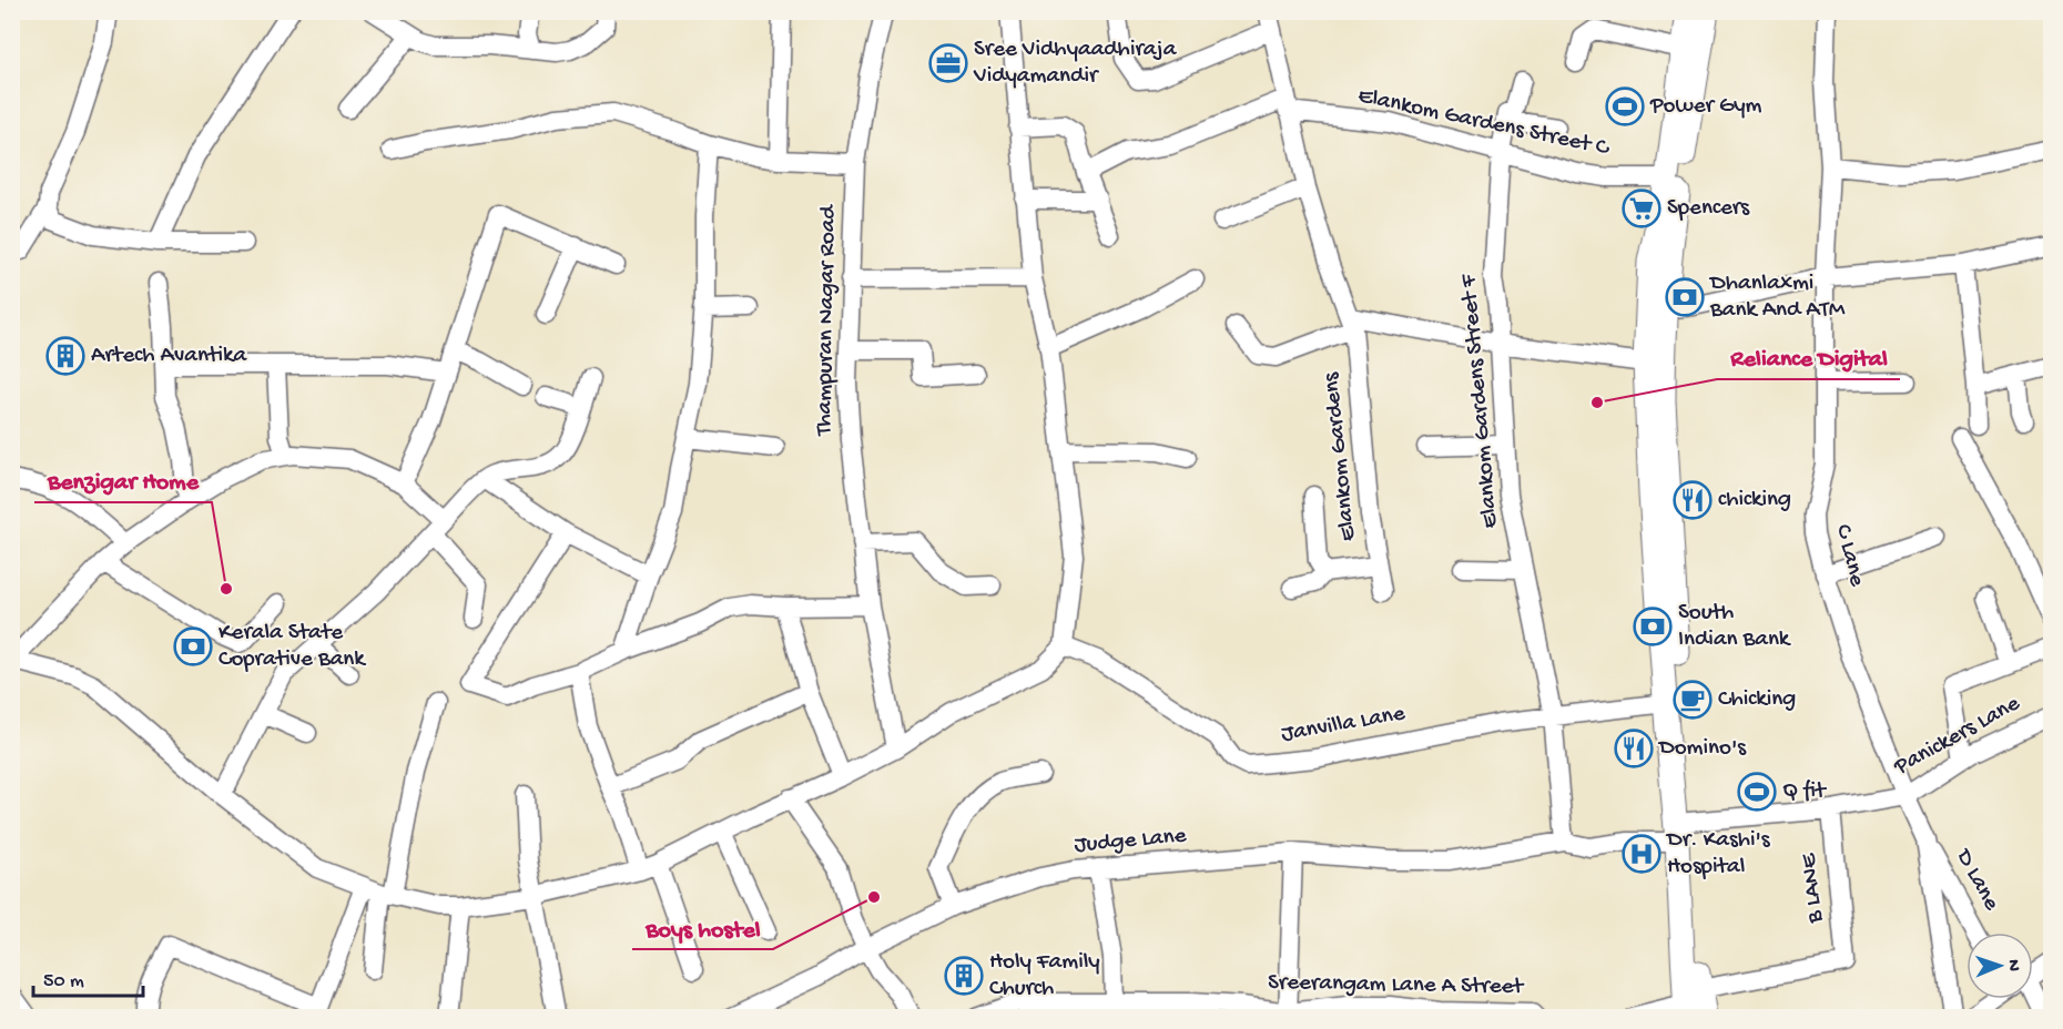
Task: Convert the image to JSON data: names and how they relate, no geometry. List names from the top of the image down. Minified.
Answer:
{"streets":{"street":["Elankom Gardens Street C","Thampuran Nagar Road","Elankom Gardens Street F","Elankom Gardens","C Lane","Janvilla Lane","Panickers Lane","Judge Lane","D Lane","B LANE","Sreerangam Lane A Street"]},"crossings":[["Elankom Gardens Street C","Elankom Gardens Street F"],["Elankom Gardens Street C","Elankom Gardens"],["Elankom Gardens Street F","Janvilla Lane"],["Elankom Gardens Street F","Panickers Lane"],["Elankom Gardens Street F","Judge Lane"],["C Lane","Panickers Lane"],["C Lane","D Lane"],["Panickers Lane","Judge Lane"],["Panickers Lane","B LANE"]],"places":{"office":["Sree Vidhyaadhiraja Vidyamandir"],"sports":["Power Gym","Q fit"],"supermarket":["Spencers"],"bank":["Dhanlaxmi Bank And ATM","South Indian Bank","Kerala State Coprative Bank"],"building":["Artech Avantika","Holy Family Church"],"other":["Reliance Digital","Benzigar Home","Boys hostel"],"restaurant":["chicking","Domino's"],"cafe":["Chicking"],"hospital":["Dr. Kashi's Hospital"]},"scale_bar":"50 m","north":"right"}
